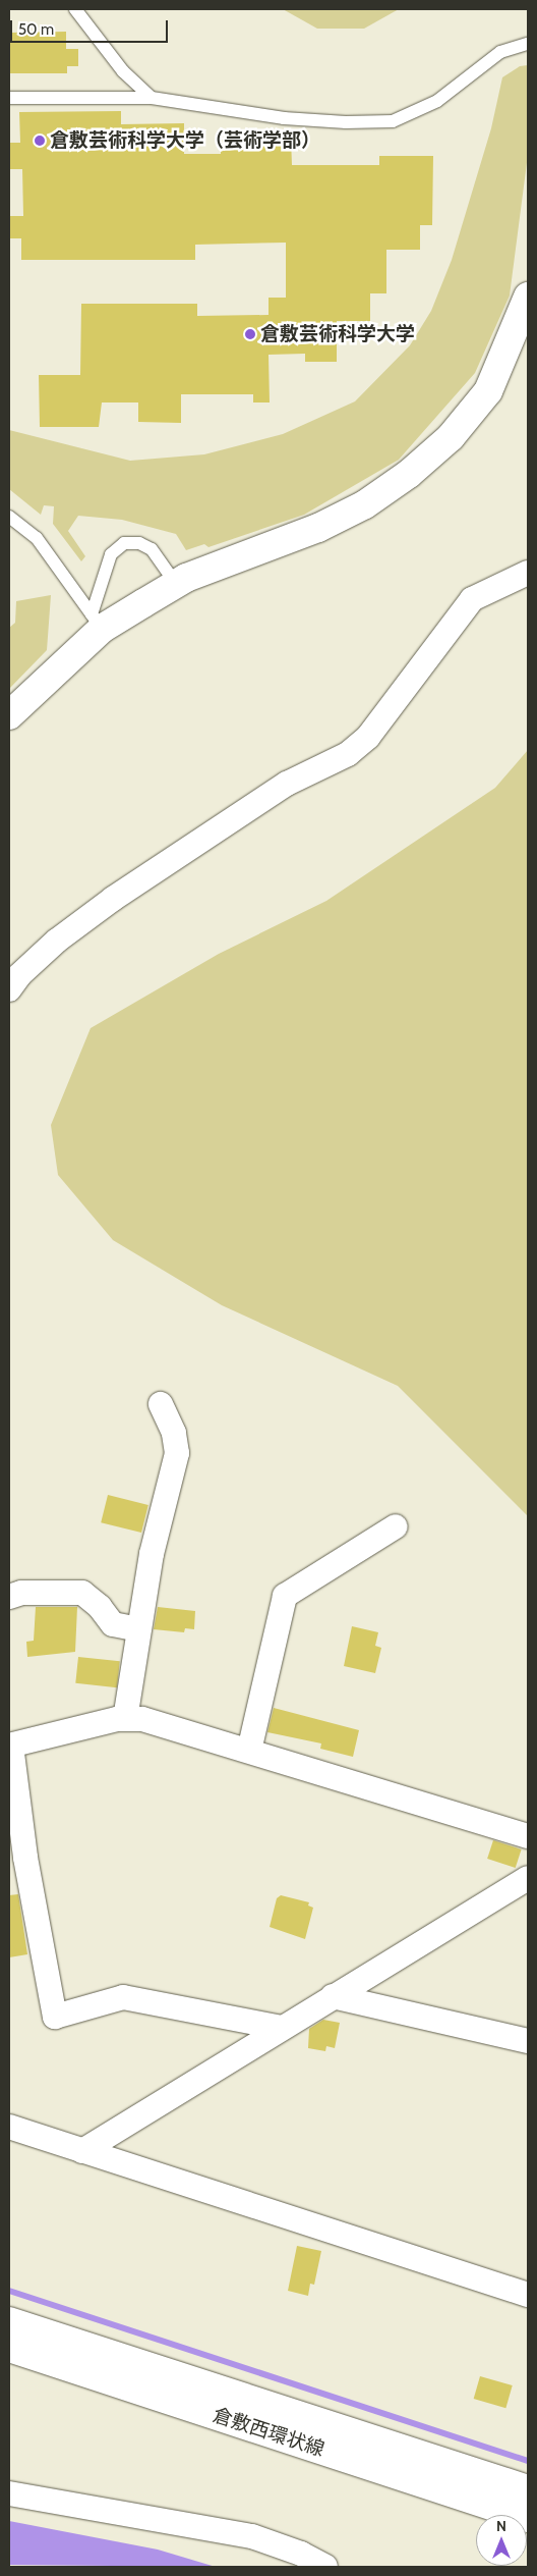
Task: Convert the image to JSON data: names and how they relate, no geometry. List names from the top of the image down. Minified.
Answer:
{"streets":{"main road":["倉敷西環状線"]},"places":["倉敷芸術科学大学（芸術学部）","倉敷芸術科学大学"],"scale_bar":"50 m","north":"top"}
